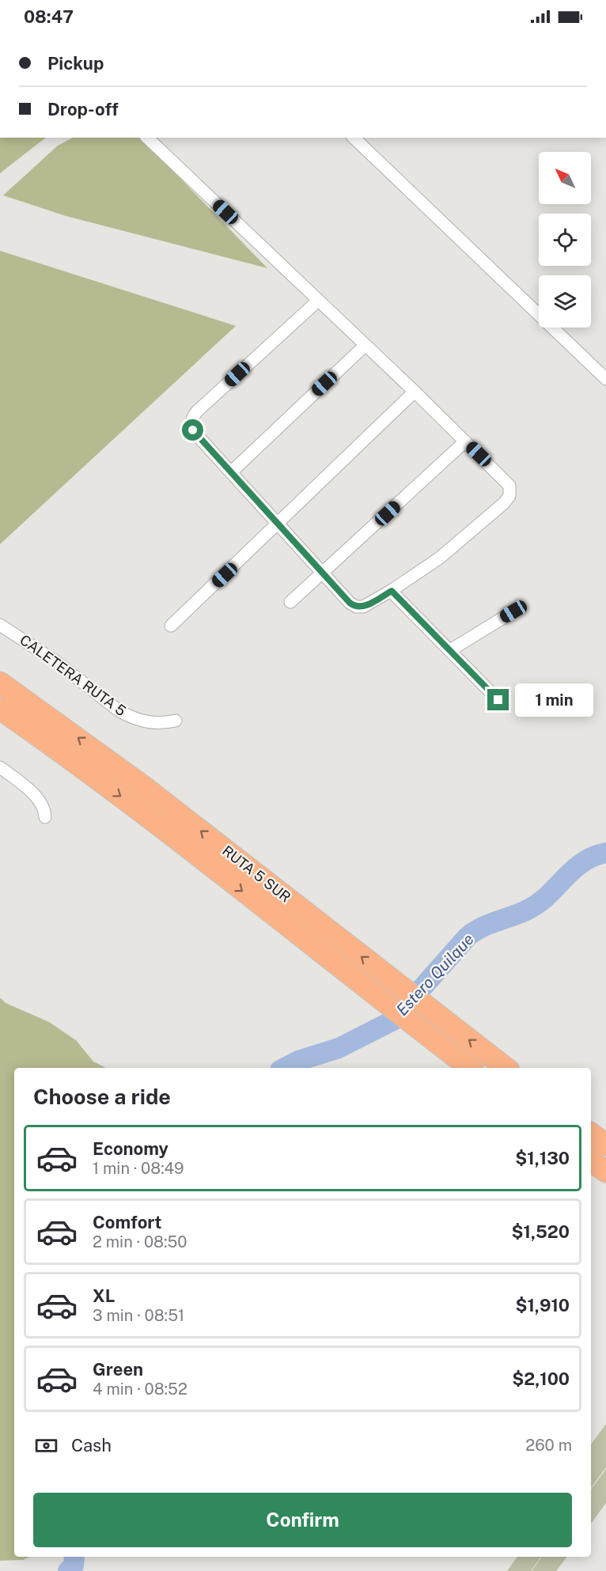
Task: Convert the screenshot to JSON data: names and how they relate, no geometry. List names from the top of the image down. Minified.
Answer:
{"streets":{"highway":["RUTA 5 SUR"],"street":["CALETERA RUTA 5"]},"water":["Estero Quilque"],"north":"top left","page":{"status":"08:47","banner":["Pickup","Drop-off"],"bubble":"1 min","heading":"Choose a ride","list":[{"name":"Economy","note":"1 min · 08:49","value":"$1,130"},{"name":"Comfort","note":"2 min · 08:50","value":"$1,520"},{"name":"XL","note":"3 min · 08:51","value":"$1,910"},{"name":"Green","note":"4 min · 08:52","value":"$2,100"}],"pay":["Cash","260 m"],"buttons":"Confirm"}}
